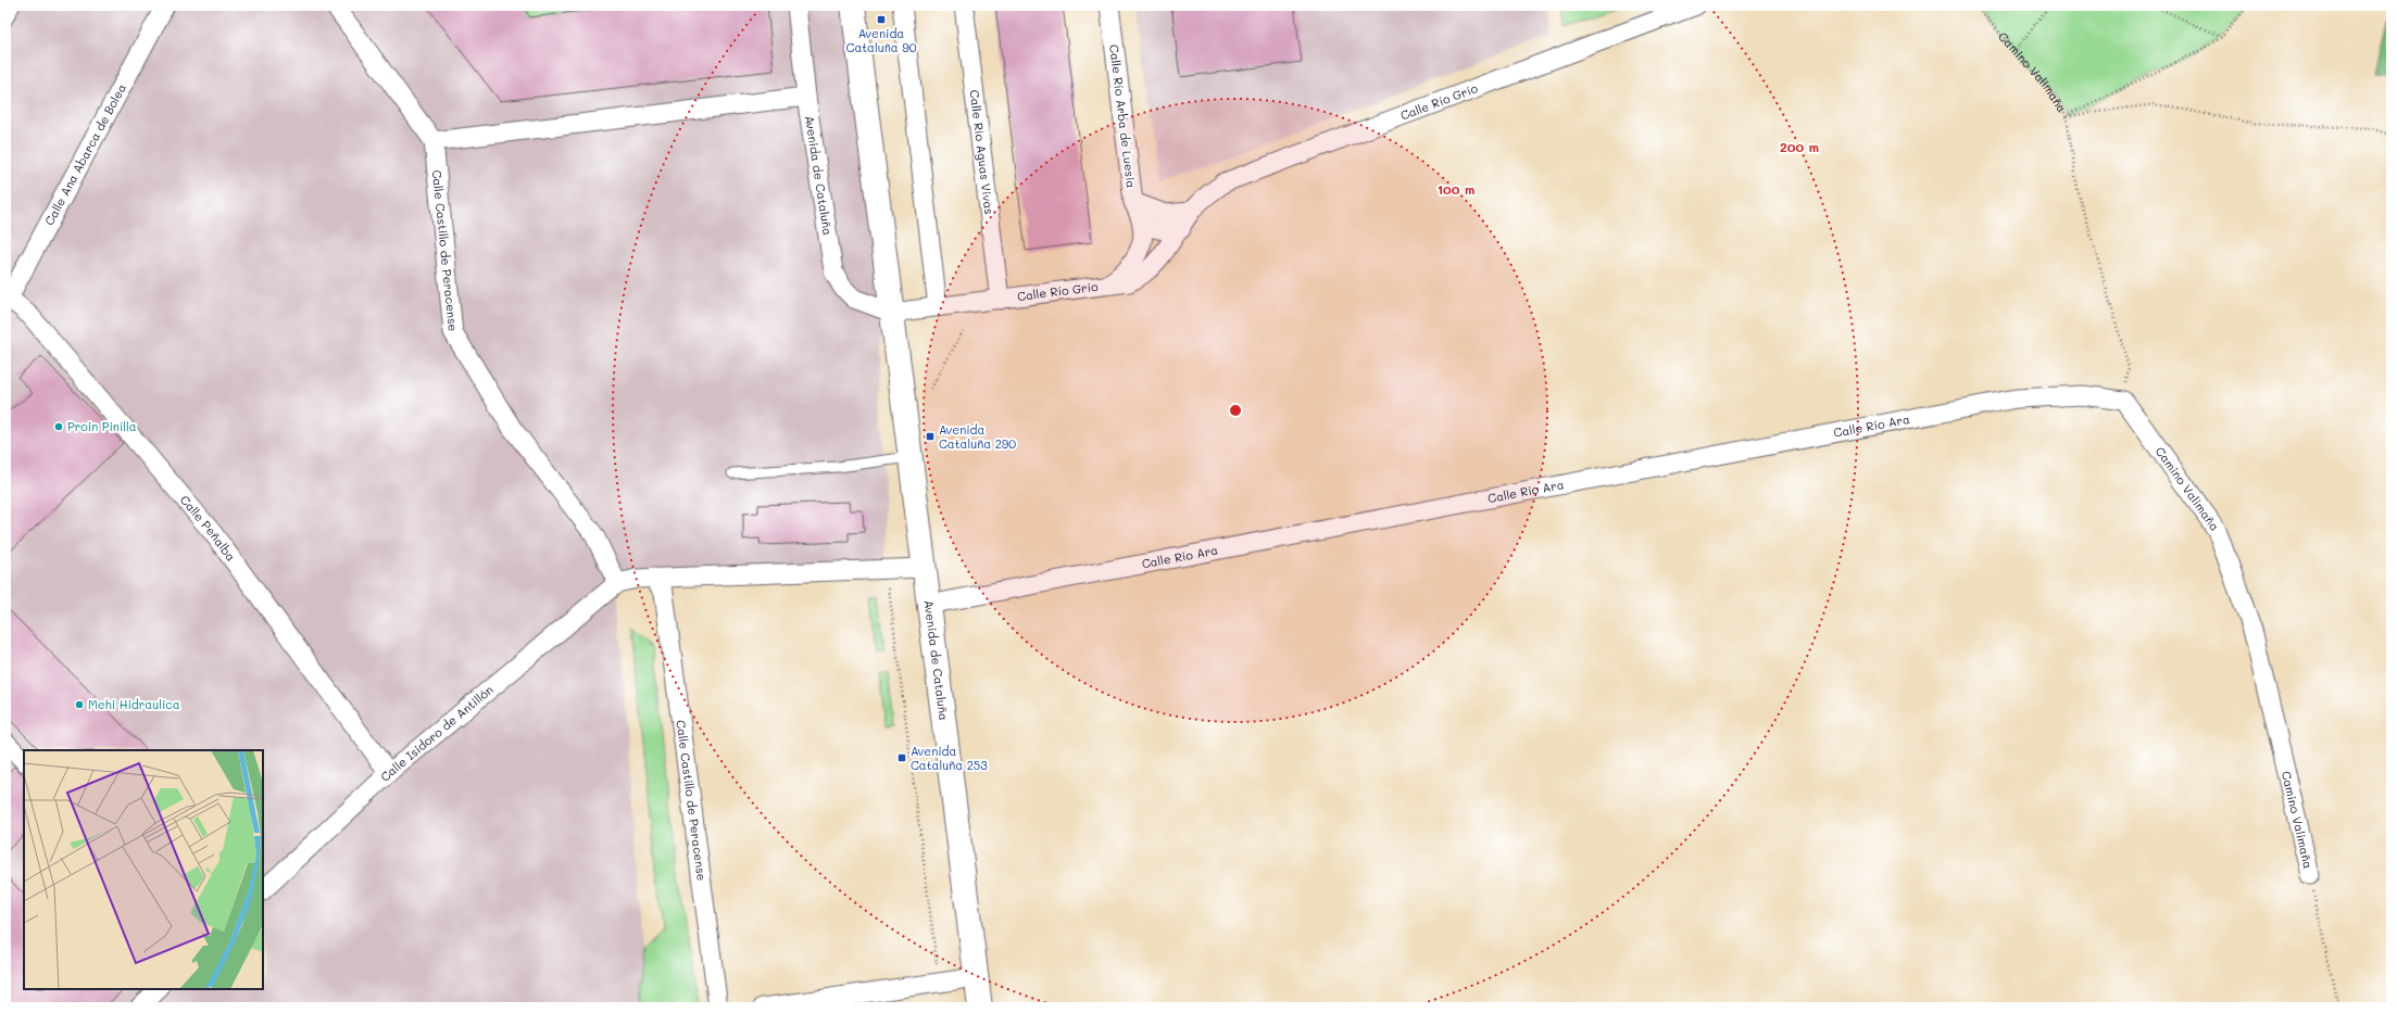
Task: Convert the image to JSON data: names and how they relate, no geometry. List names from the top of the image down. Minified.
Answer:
{"streets":{"main road":["Avenida de Cataluña"],"street":["Camino Valimaña","Calle Río Grío","Calle Río Arba de Luesia","Calle Río Aguas Vivas","Calle Ana Abarca de Bolea","Calle Castillo de Peracense","Calle Río Ara","Calle Peñalba","Calle Isidoro de Antillón"]},"crossings":[["Camino Valimaña","Calle Río Ara"],["Calle Río Grío","Calle Río Arba de Luesia"],["Calle Río Grío","Calle Río Aguas Vivas"],["Calle Río Grío","Avenida de Cataluña"],["Calle Ana Abarca de Bolea","Calle Peñalba"],["Avenida de Cataluña","Calle Río Ara"],["Calle Castillo de Peracense","Calle Isidoro de Antillón"],["Calle Peñalba","Calle Isidoro de Antillón"]],"places":{"transit":["Avenida Cataluña 90","Avenida Cataluña 290","Avenida Cataluña 253"],"other":["Proin Pinilla","Mehi Hidraulica"]},"rings":["200 m","100 m"]}
